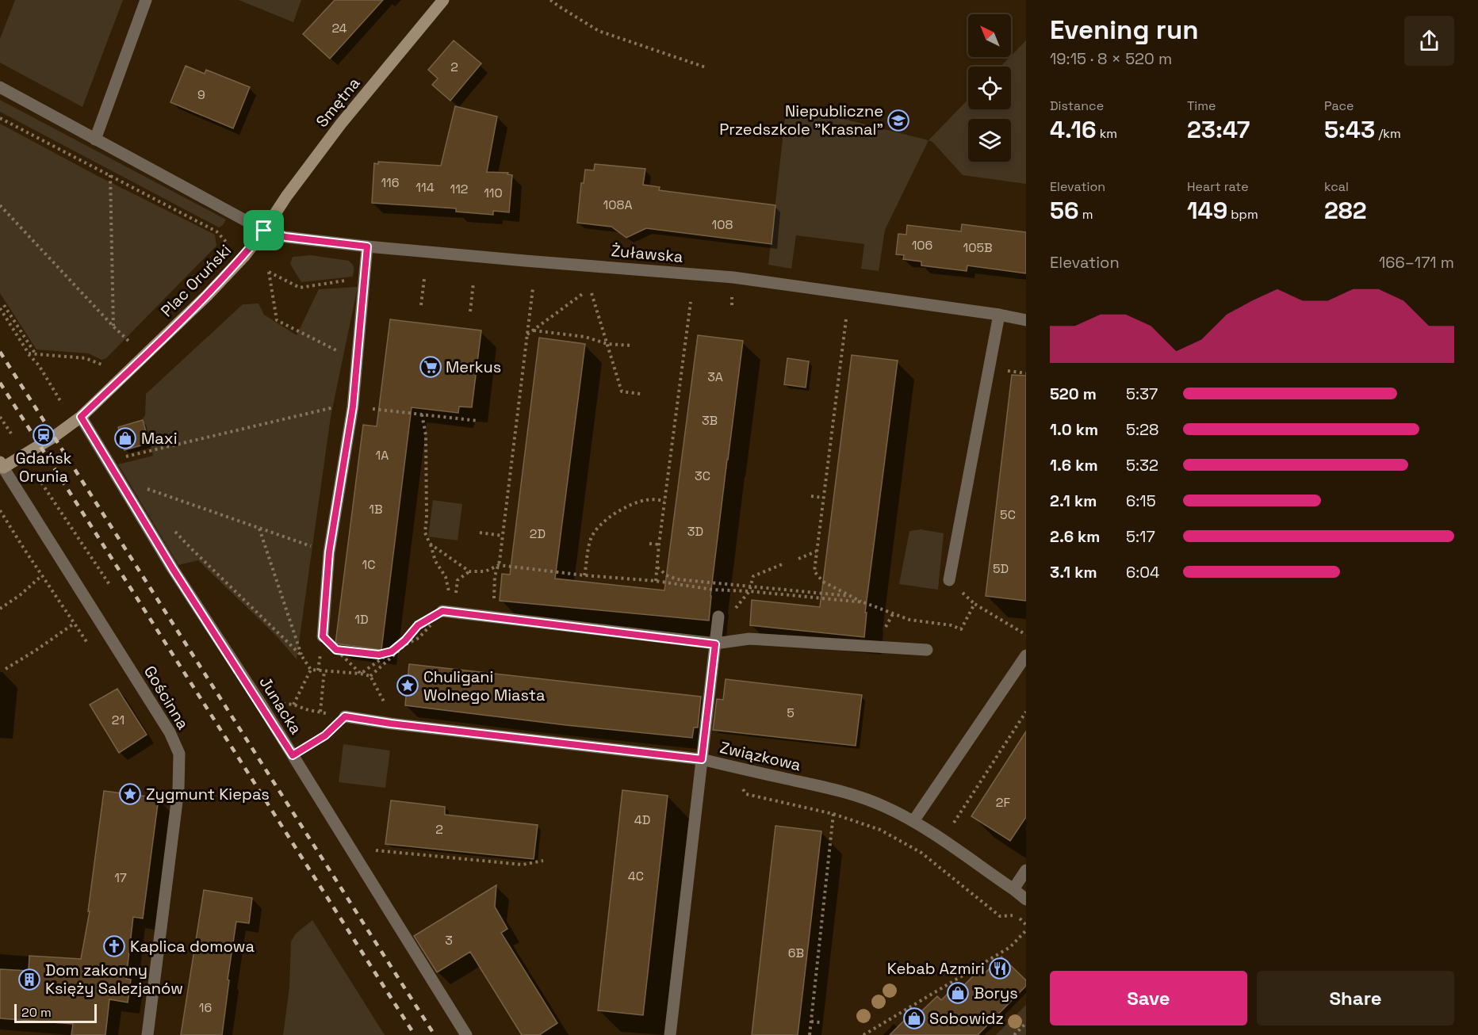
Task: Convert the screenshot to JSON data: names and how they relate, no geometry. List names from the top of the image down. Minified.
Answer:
{"streets":{"street":["Smętna","Żuławska","Plac Oruński","Gościnna","Junacka","Związkowa"]},"crossings":[["Smętna","Żuławska"],["Smętna","Plac Oruński"],["Żuławska","Plac Oruński"],["Plac Oruński","Gościnna"],["Plac Oruński","Junacka"]],"places":{"school or university":["Niepubliczne Przedszkole \"Krasnal\""],"supermarket":["Merkus"],"station":["Gdańsk Orunia"],"shop":["Maxi","Borys","Sobowidz"],"place":["Chuligani Wolnego Miasta","Zygmunt Kiepas"],"church":["Kaplica domowa"],"restaurant":["Kebab Azmiri"],"building":["Dom zakonny Księży Salezjanów"]},"house_numbers":["24","2","9","116","114","112","110","108A","108","106","105B","3A","3B","1A","3C","1B","5C","3D","2D","1C","5D","1D","5","21","2F","4D","2","4C","17","3","6B","16"],"scale_bar":"20 m","north":"top left","page":{"heading":["Evening run","19:15 · 8 × 520 m"],"stats":[["Distance","4.16 km"],["Time","23:47"],["Pace","5:43 /km"],["Elevation","56 m"],["Heart rate","149 bpm"],["kcal","282"]],"chart":["Elevation","166–171 m"],"list":[{"name":"520 m","note":"5:37"},{"name":"1.0 km","note":"5:28"},{"name":"1.6 km","note":"5:32"},{"name":"2.1 km","note":"6:15"},{"name":"2.6 km","note":"5:17"},{"name":"3.1 km","note":"6:04"}],"buttons":["Save","Share"],"scale":"20 m"}}
